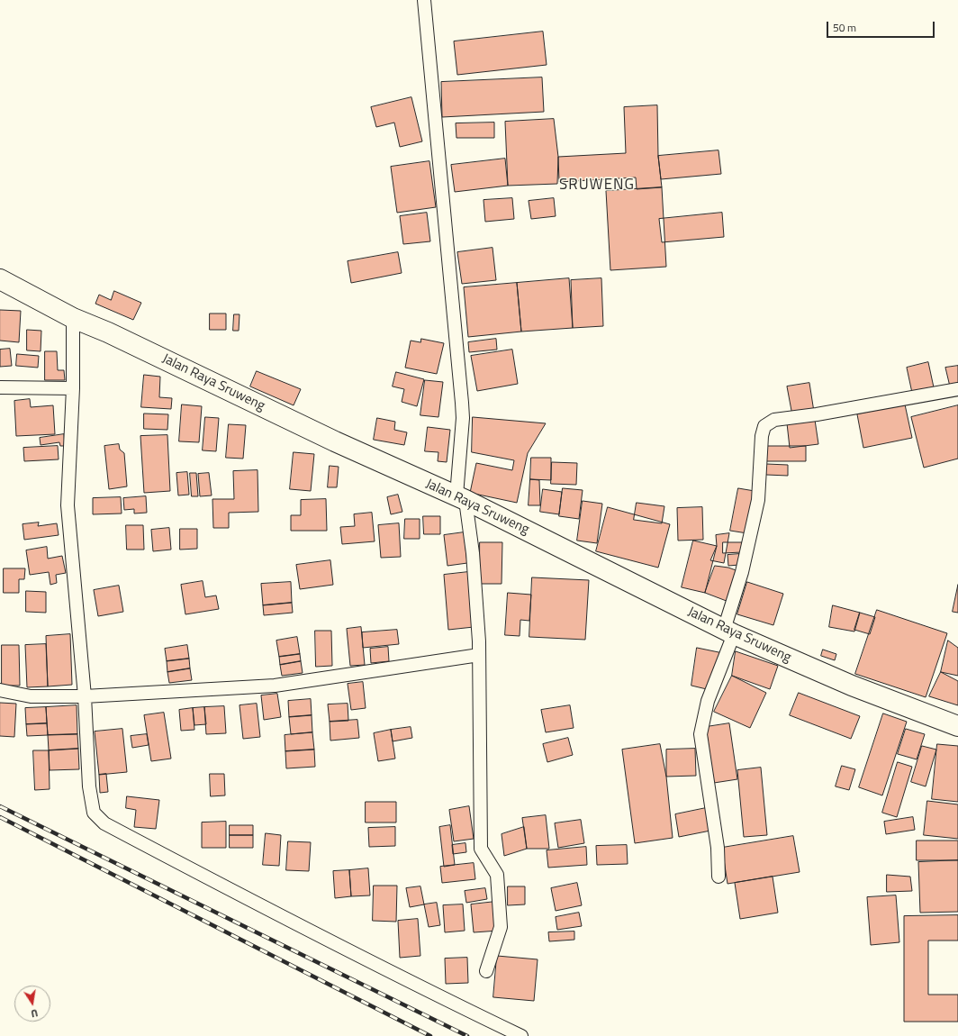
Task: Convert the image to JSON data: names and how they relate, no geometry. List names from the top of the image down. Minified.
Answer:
{"streets":{"highway":["Jalan Raya Sruweng"]},"districts":["SRUWENG"],"scale_bar":"50 m","north":"bottom"}
